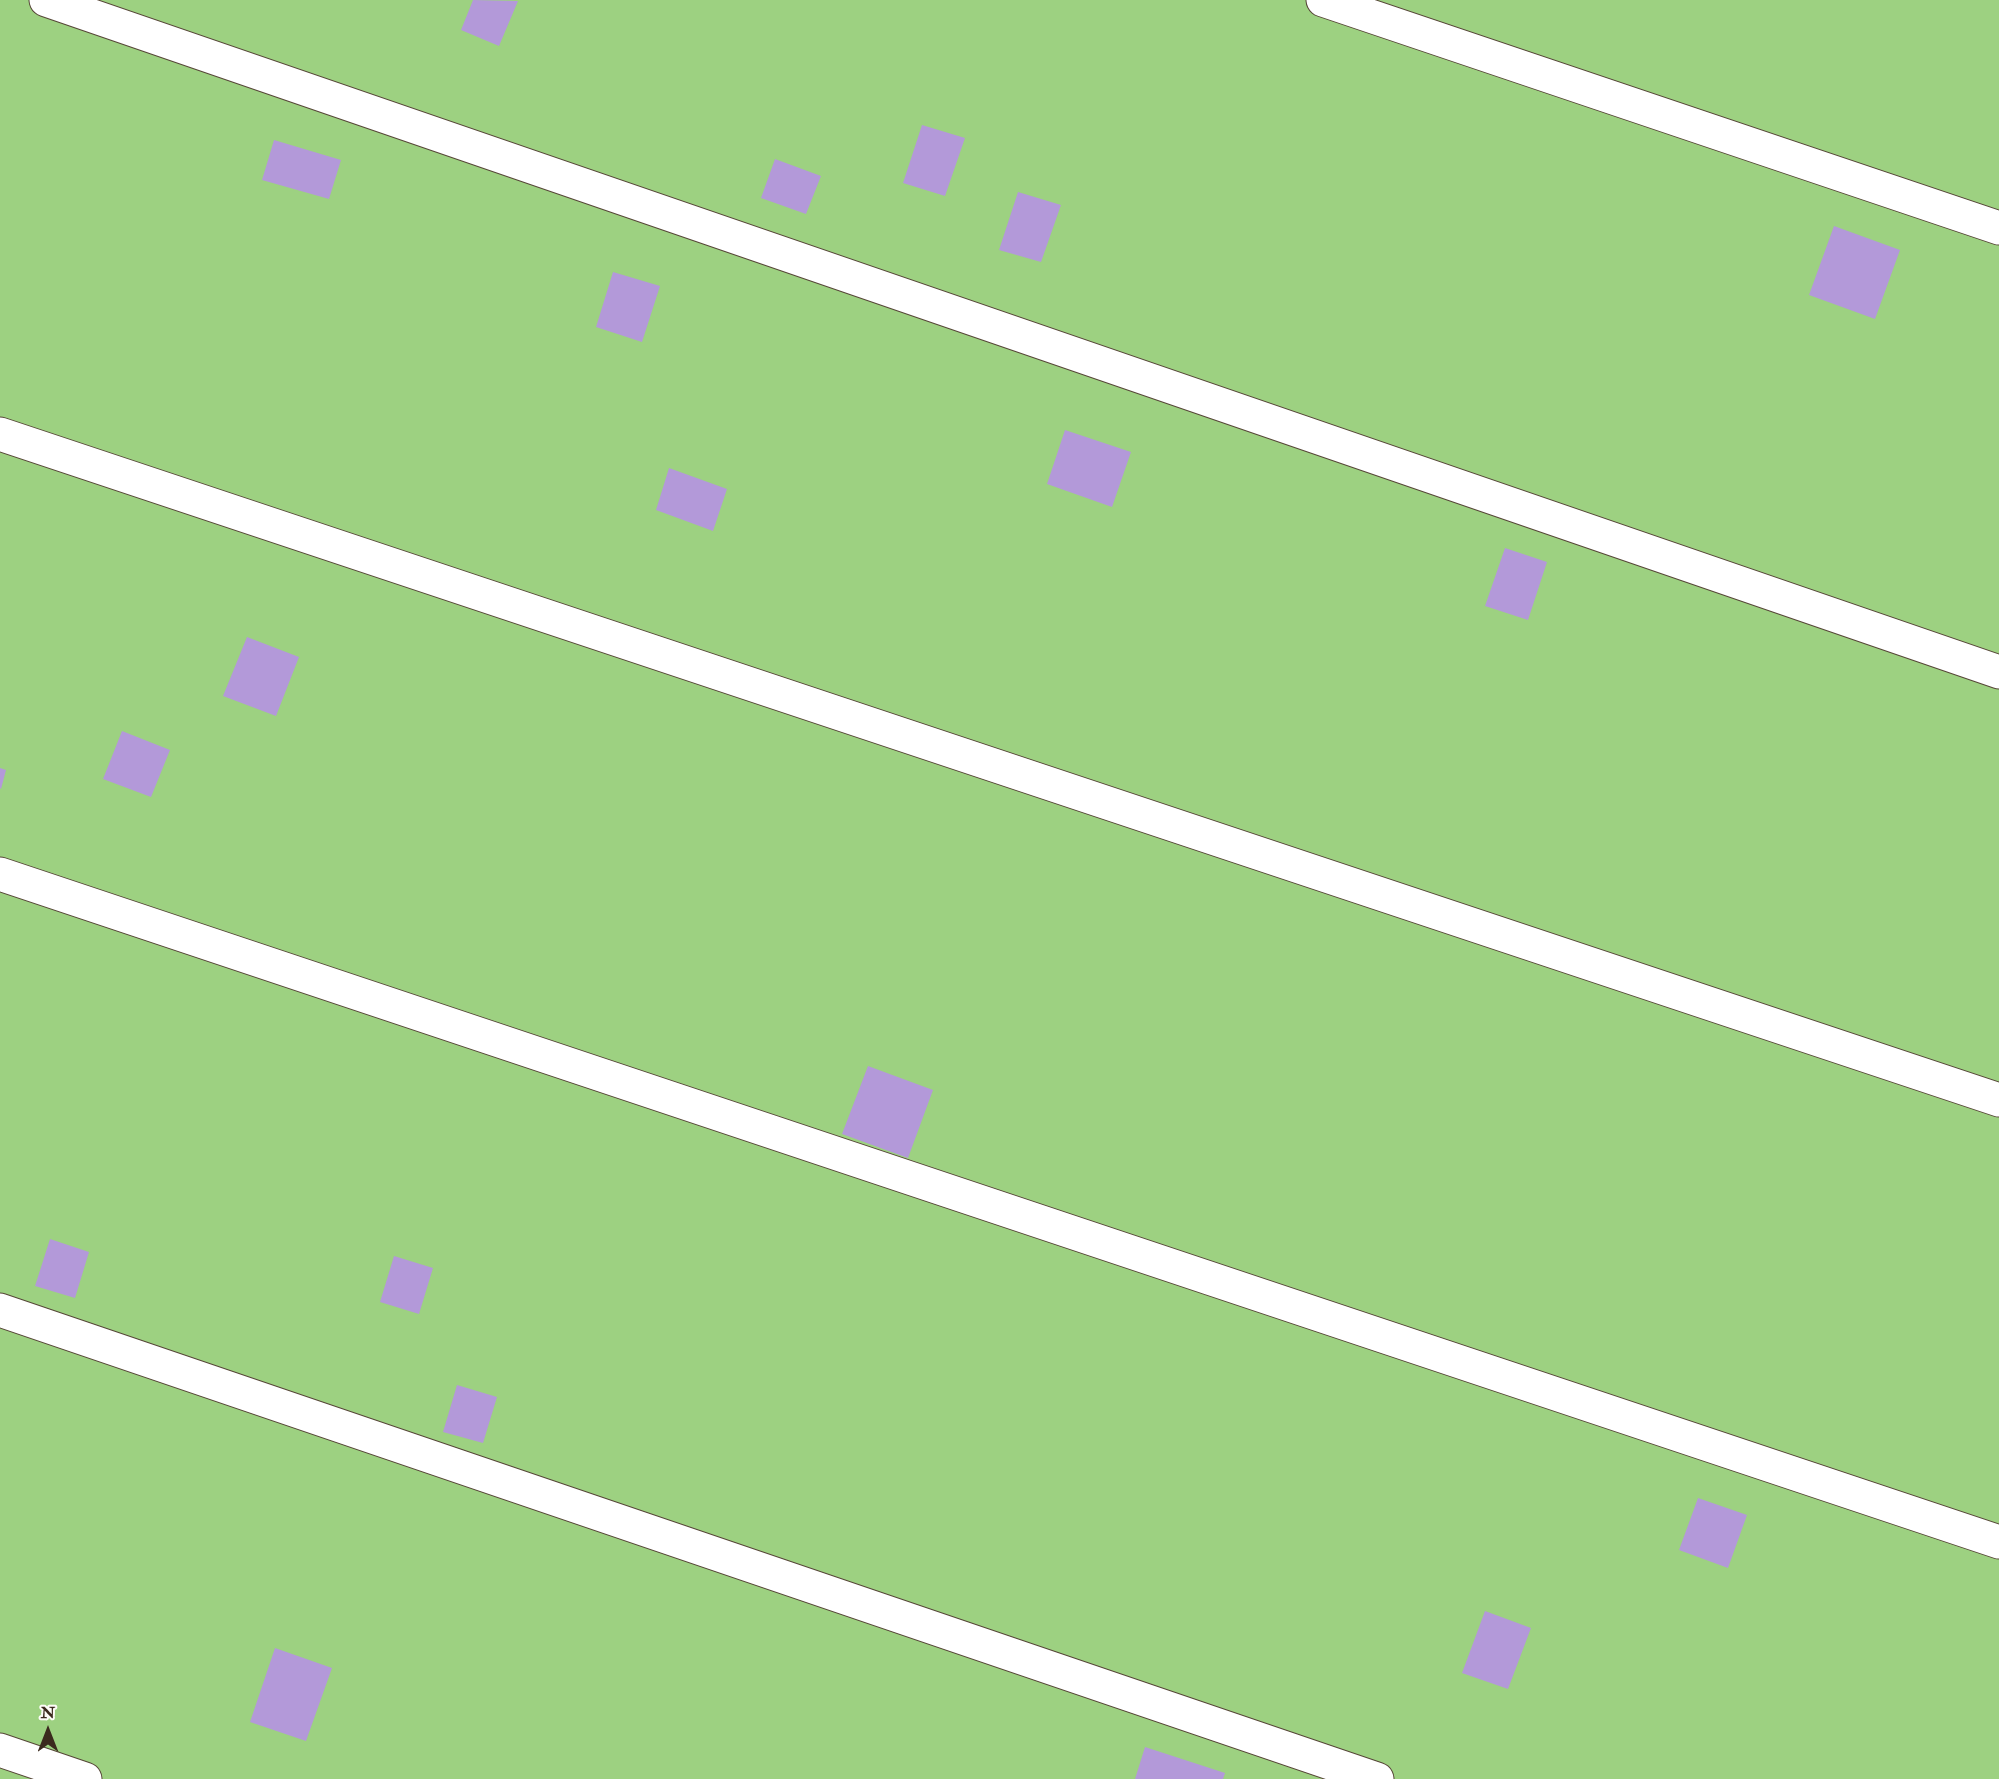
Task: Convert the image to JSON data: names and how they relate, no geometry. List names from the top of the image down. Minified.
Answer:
{"north":"top"}
